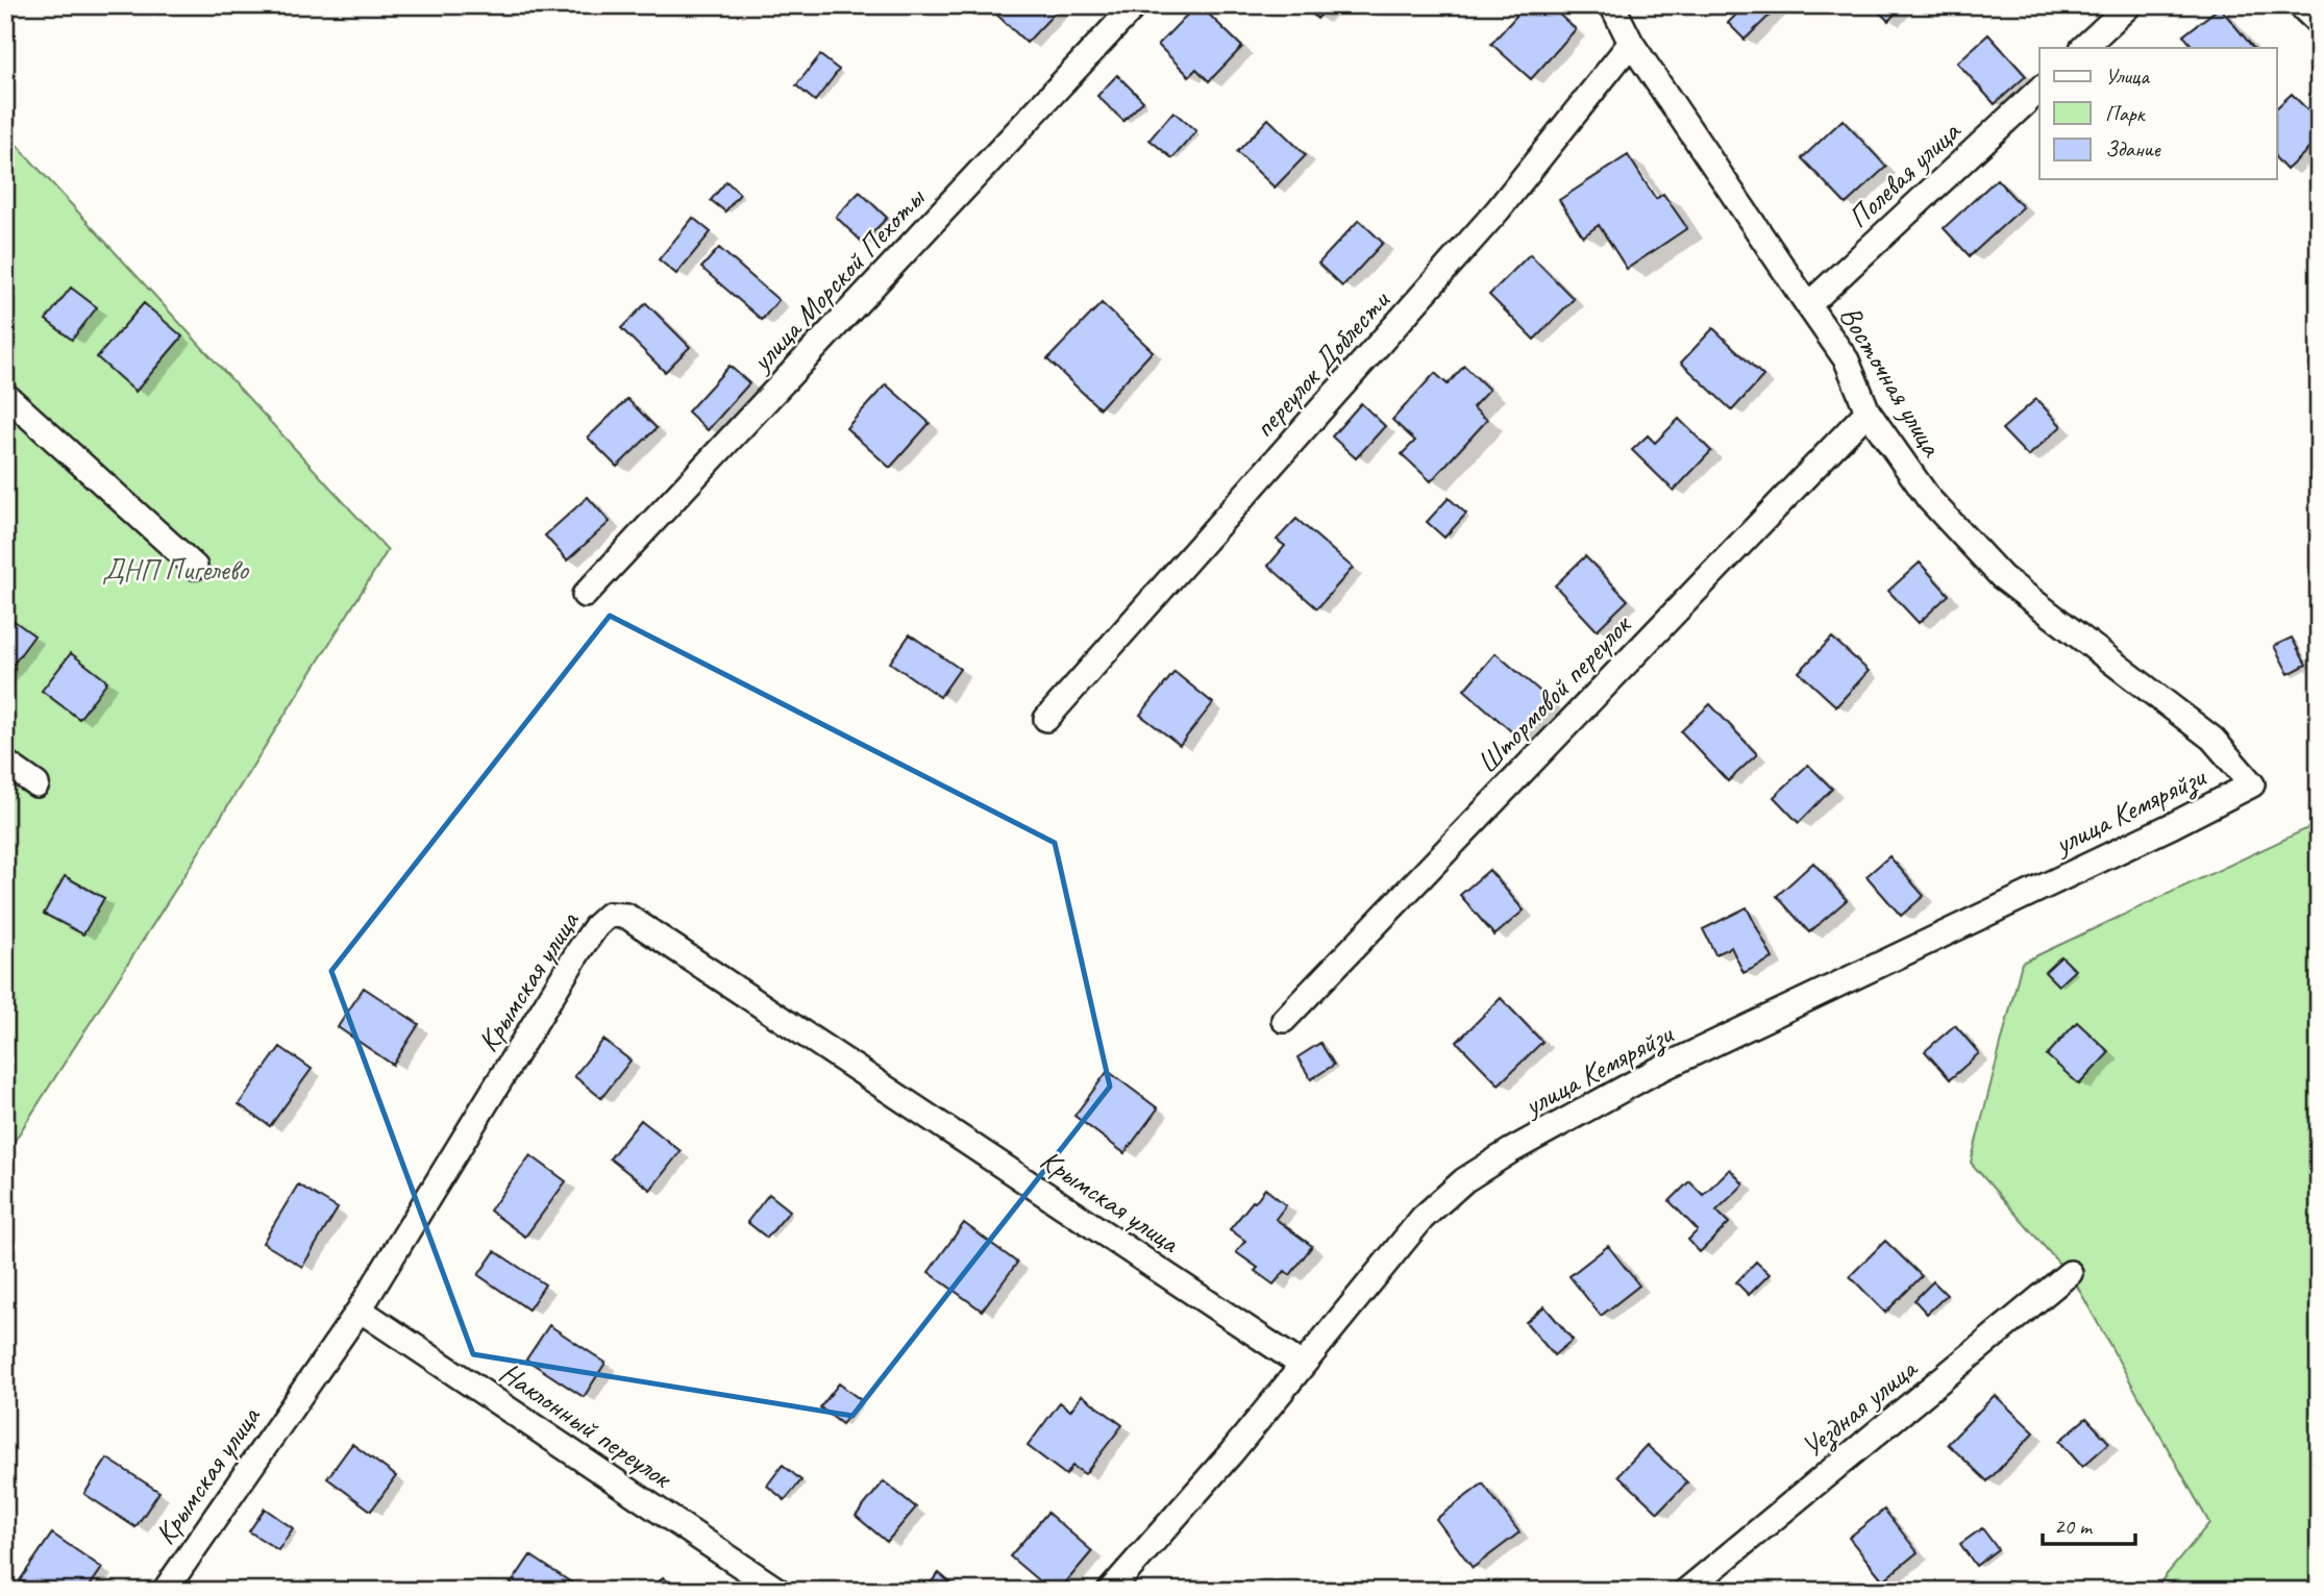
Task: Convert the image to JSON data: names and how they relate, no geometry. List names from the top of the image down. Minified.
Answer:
{"streets":{"street":["Полевая улица","улица Морской Пехоты","переулок Доблести","Восточная улица","Штормовой переулок","улица Кемяряйзи","Крымская улица","Уездная улица","Наклонный переулок"]},"crossings":[["Полевая улица","Восточная улица"],["переулок Доблести","Восточная улица"],["Восточная улица","Штормовой переулок"],["Восточная улица","улица Кемяряйзи"],["улица Кемяряйзи","Крымская улица"],["Крымская улица","Наклонный переулок"]],"parks":["ДНП Пигелево"],"legend":["Улица","Парк","Здание"],"scale_bar":"20 m"}
